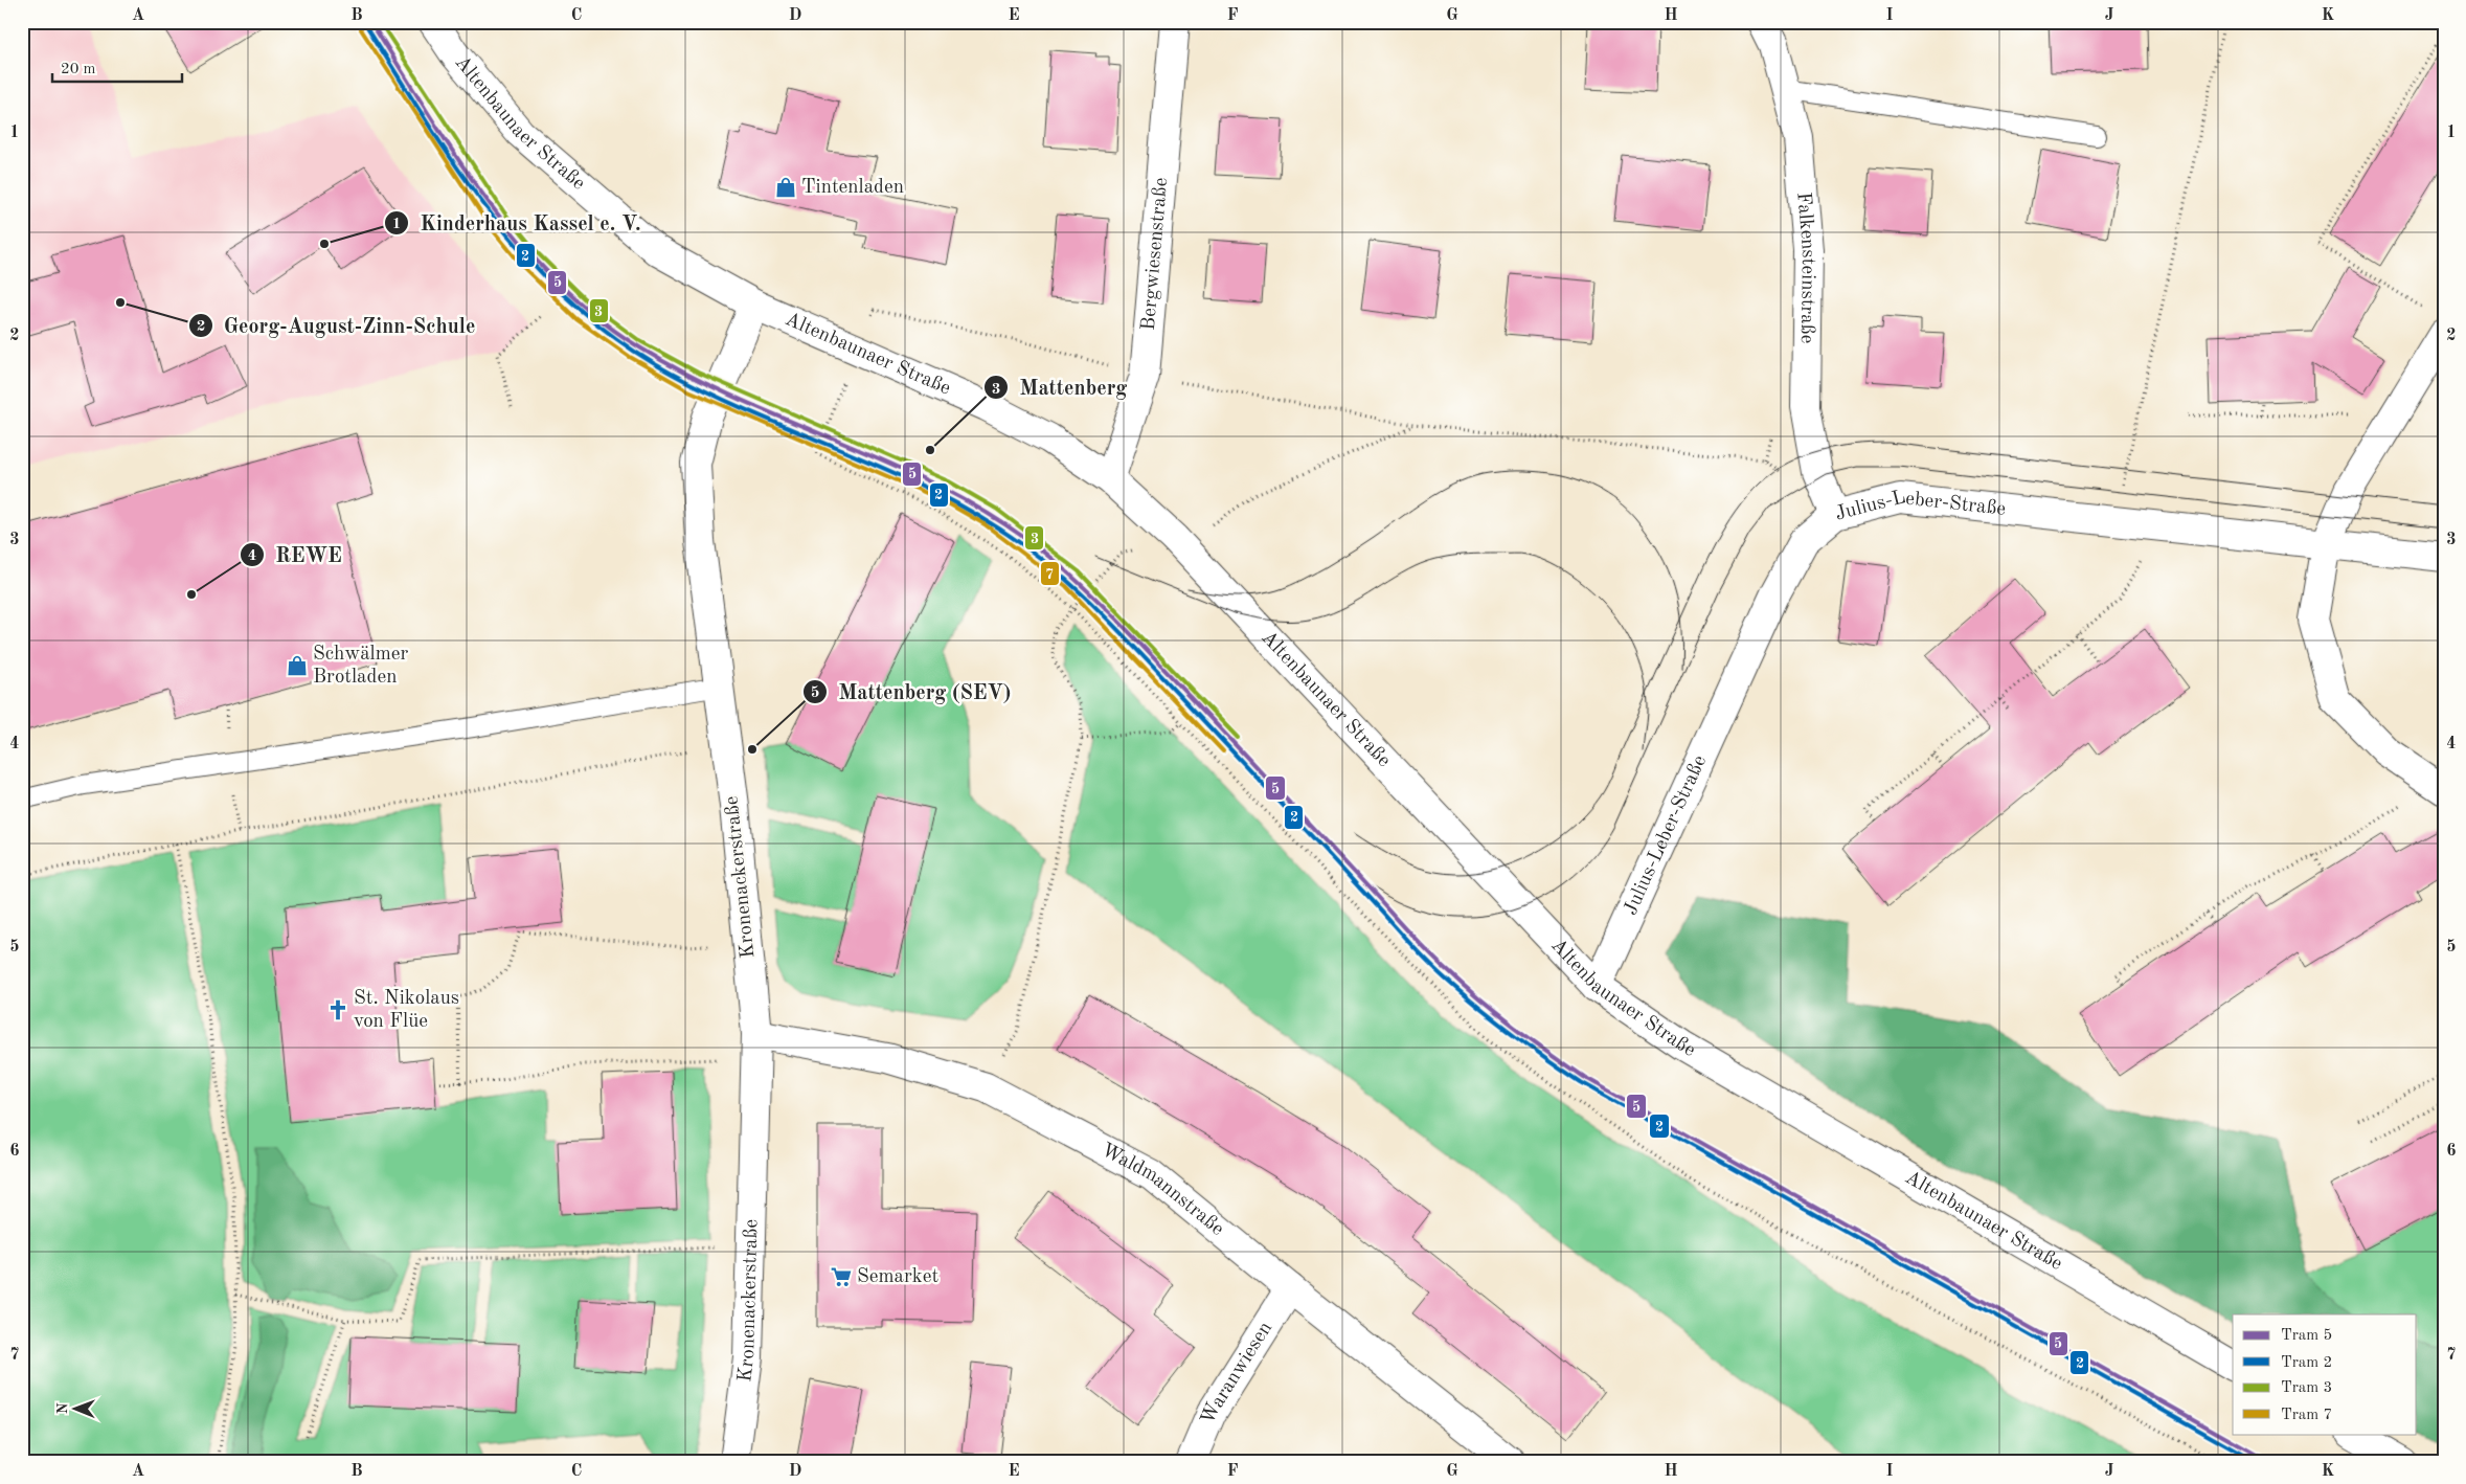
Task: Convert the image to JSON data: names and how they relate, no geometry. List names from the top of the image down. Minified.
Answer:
{"streets":{"street":["Altenbaunaer Straße","Bergwiesenstraße","Falkensteinstraße","Julius-Leber-Straße","Kronenackerstraße","Waldmannstraße","Waranwiesen"]},"crossings":[["Altenbaunaer Straße","Bergwiesenstraße"],["Altenbaunaer Straße","Julius-Leber-Straße"],["Altenbaunaer Straße","Kronenackerstraße"],["Falkensteinstraße","Julius-Leber-Straße"],["Kronenackerstraße","Waldmannstraße"],["Waldmannstraße","Waranwiesen"]],"places":{"shop":["Tintenladen","Schwälmer Brotladen"],"other":["Kinderhaus Kassel e. V.","Georg-August-Zinn-Schule","Mattenberg","REWE","Mattenberg (SEV)"],"church":["St. Nikolaus von Flüe"],"supermarket":["Semarket"]},"lines":["tram line 5","tram line 3","tram line 2","tram line 7"],"legend":["Tram 5","Tram 2","Tram 3","Tram 7"],"scale_bar":"20 m","north":"left","grid":{"columns":["A","B","C","D","E","F","G","H","I","J","K"],"rows":["1","2","3","4","5","6","7"]}}
